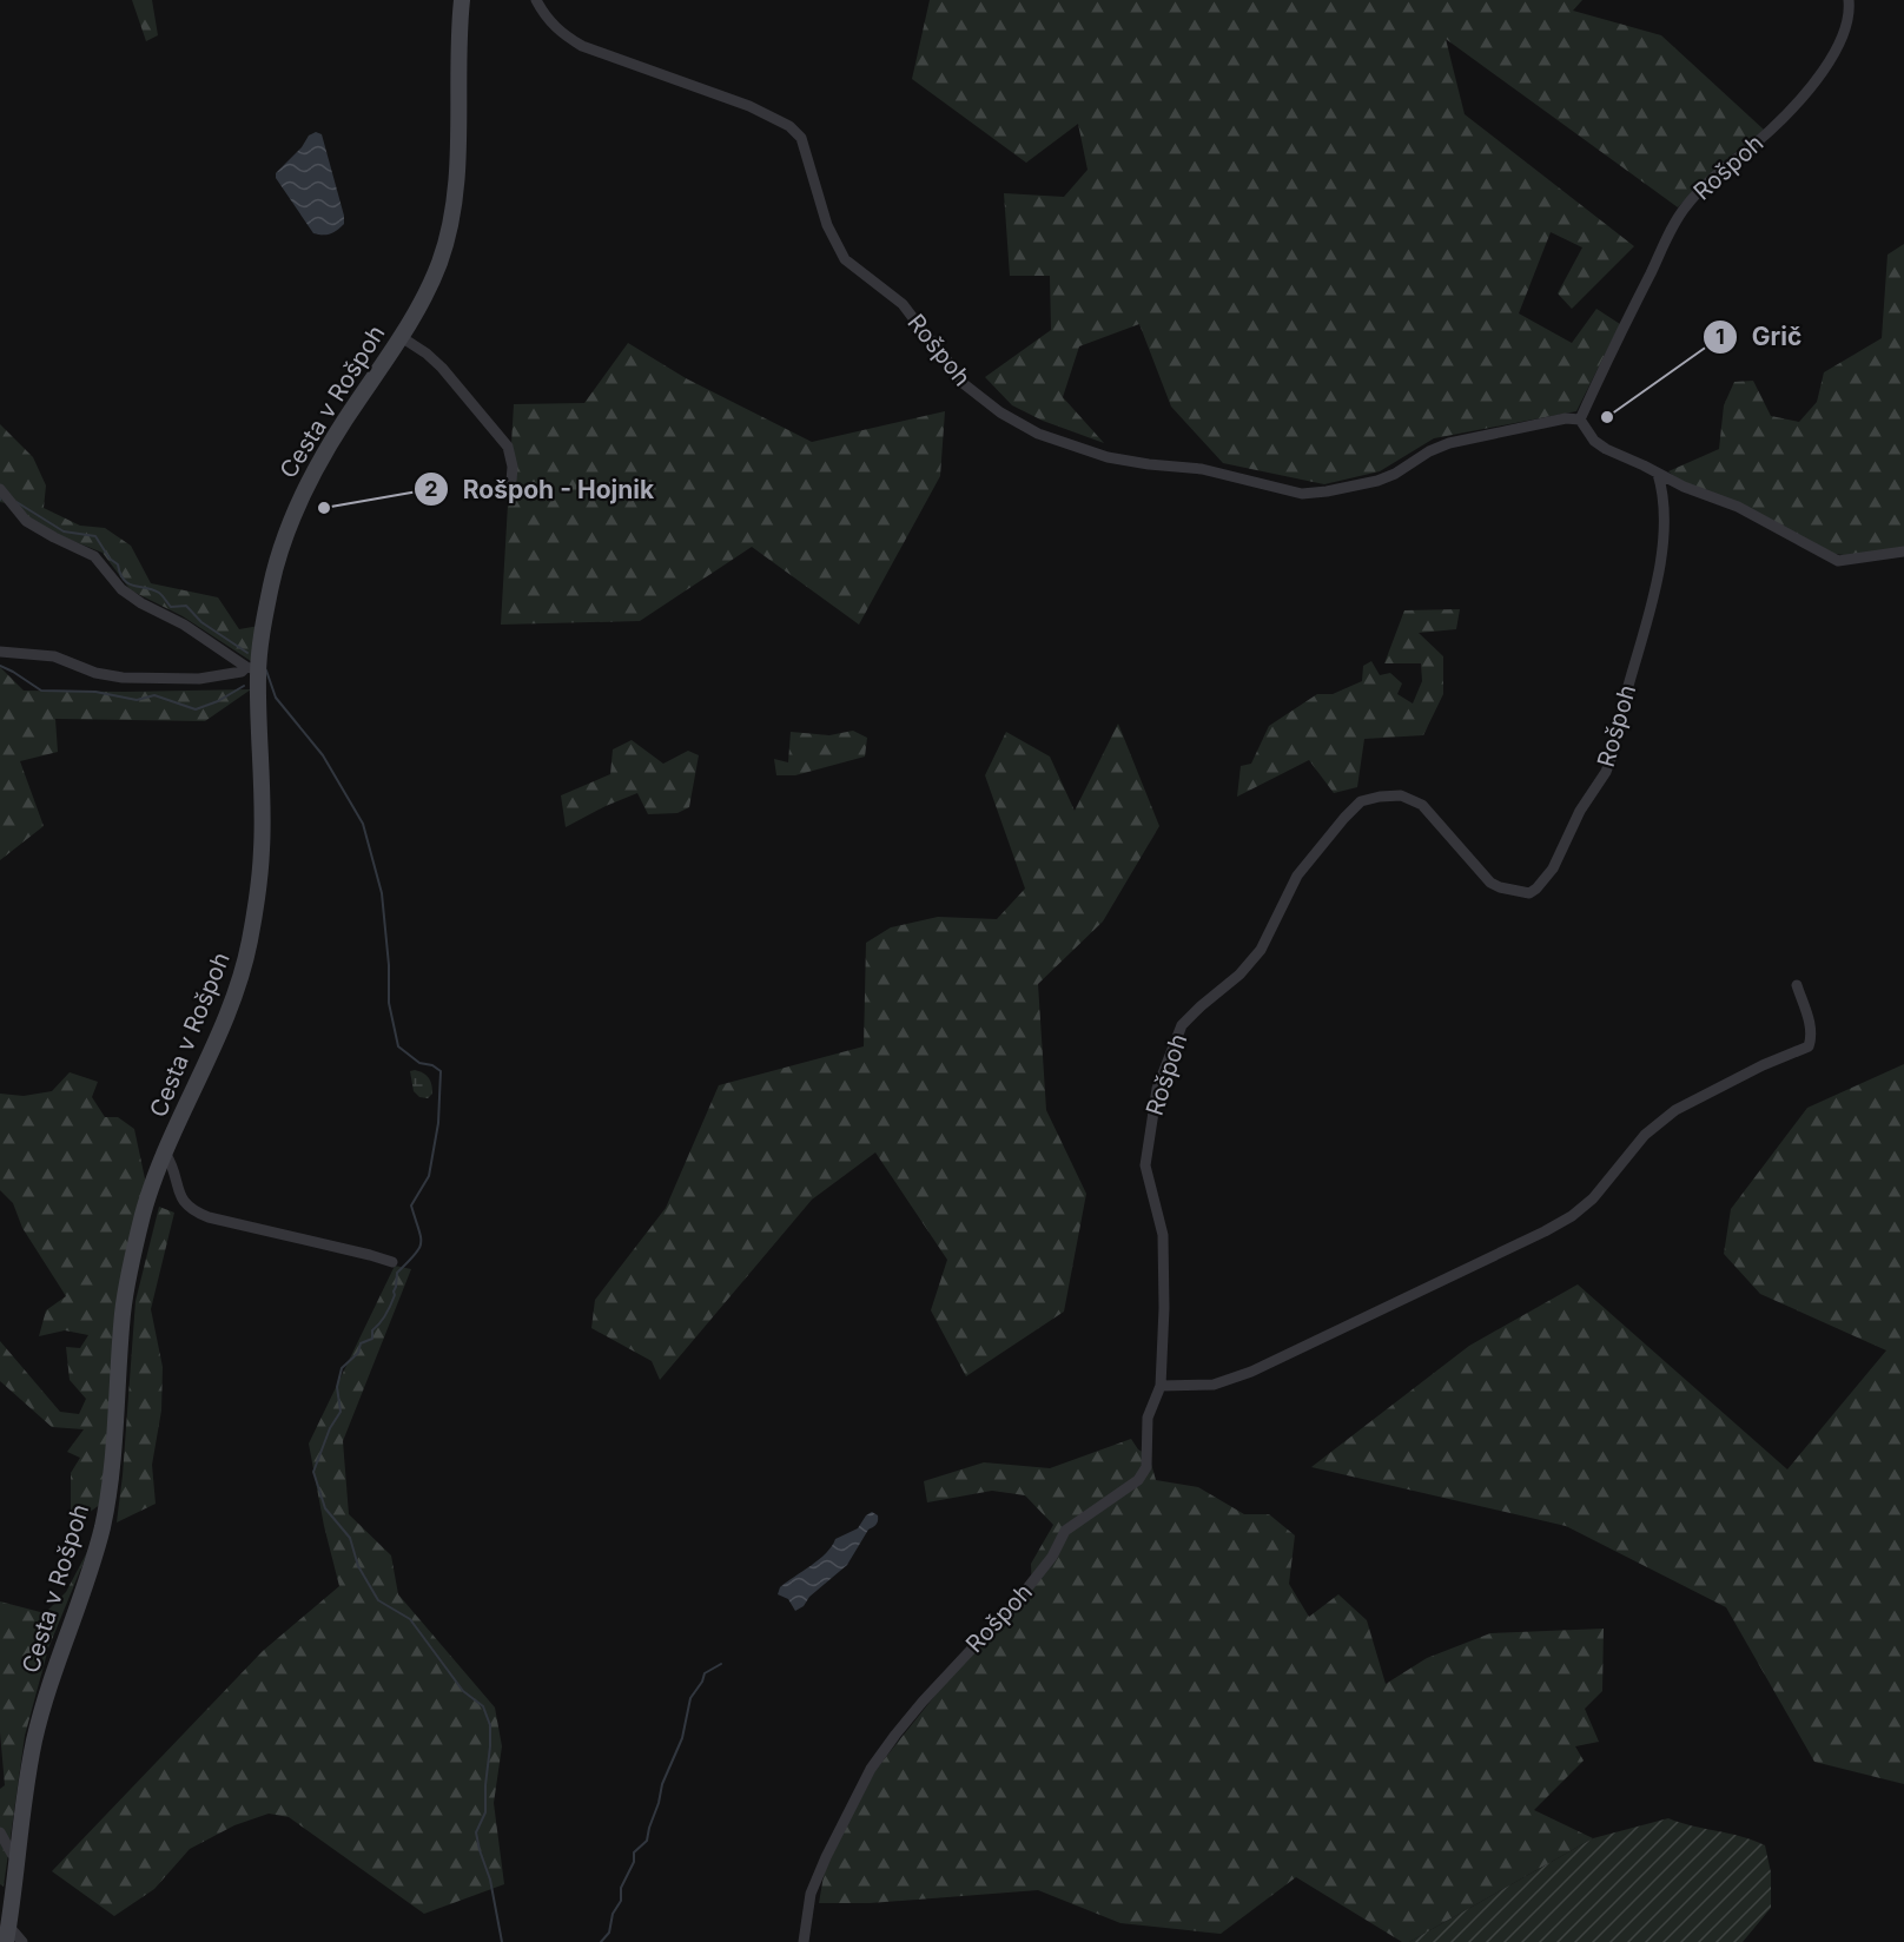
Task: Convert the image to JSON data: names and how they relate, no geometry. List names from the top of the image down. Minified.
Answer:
{"streets":{"street":["Rošpoh","Cesta v Rošpoh"]},"places":["Grič","Rošpoh - Hojnik"]}
